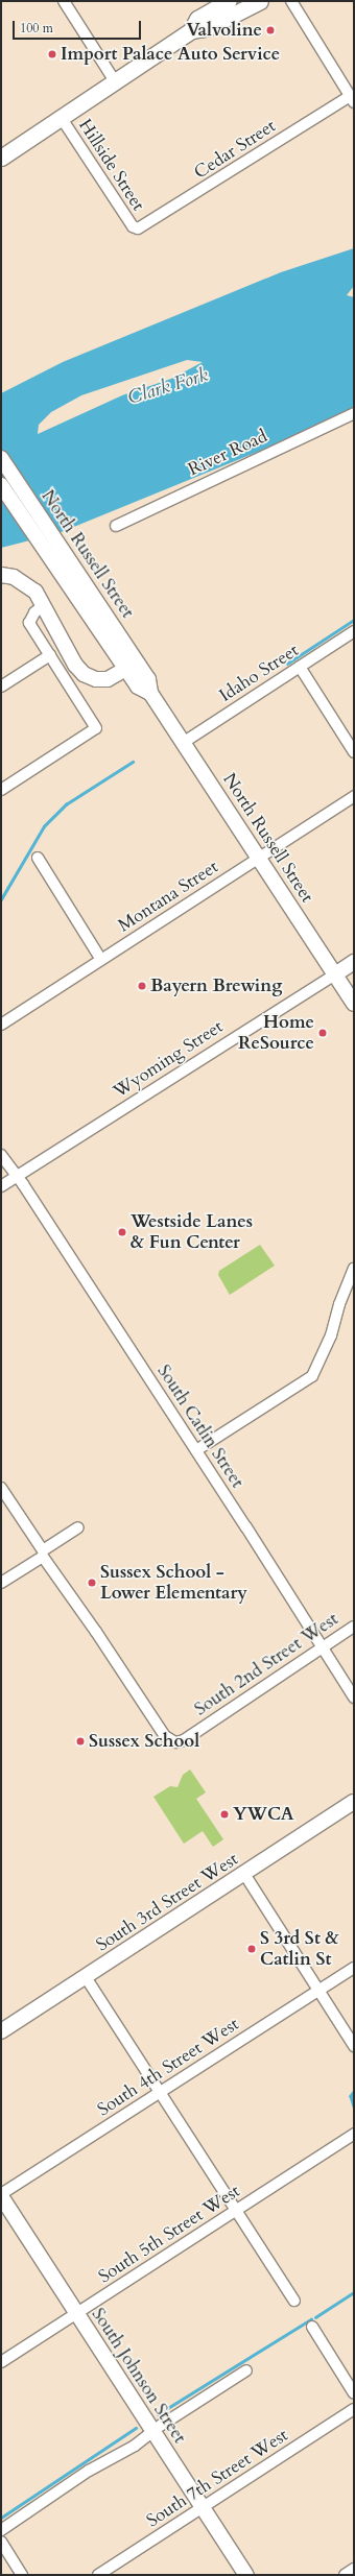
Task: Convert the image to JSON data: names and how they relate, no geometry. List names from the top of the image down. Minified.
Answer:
{"streets":{"main road":["North Russell Street","Wyoming Street","South 3rd Street West","South Johnson Street"],"street":["Cedar Street","Hillside Street","River Road","Idaho Street","Montana Street","South Catlin Street","South 2nd Street West","South 4th Street West","South 5th Street West","South 7th Street West"]},"crossings":[["Cedar Street","Hillside Street"],["North Russell Street","Idaho Street"],["North Russell Street","Montana Street"],["North Russell Street","Wyoming Street"],["Wyoming Street","South Catlin Street"],["South Catlin Street","South 2nd Street West"],["South 4th Street West","South Johnson Street"],["South 5th Street West","South Johnson Street"],["South Johnson Street","South 7th Street West"]],"water":["Clark Fork"],"places":["Valvoline","Import Palace Auto Service","Bayern Brewing","Home ReSource","Westside Lanes & Fun Center","Sussex School - Lower Elementary","Sussex School","YWCA","S 3rd St & Catlin St"],"scale_bar":"100 m"}
